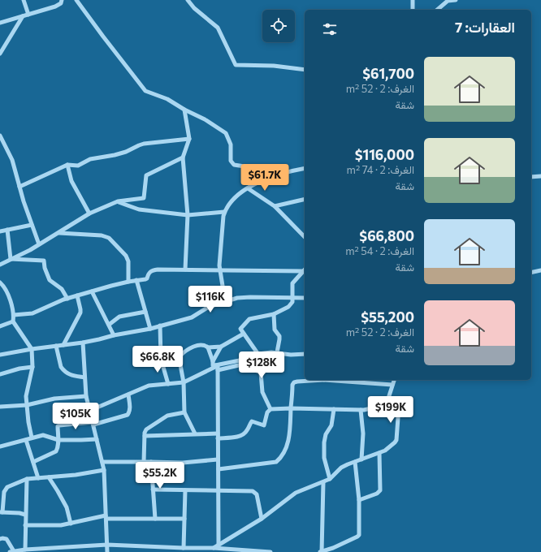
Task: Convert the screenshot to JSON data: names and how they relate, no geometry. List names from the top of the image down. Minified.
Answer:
{"page":{"heading":"العقارات: 7","list":[{"name":"$61,700","note":"الغرف: 2 · 52 m² · شقة"},{"name":"$116,000","note":"الغرف: 2 · 74 m² · شقة"},{"name":"$66,800","note":"الغرف: 2 · 54 m² · شقة"},{"name":"$55,200","note":"الغرف: 2 · 52 m² · شقة"}],"price":["$61.7K","$116K","$66.8K","$128K","$199K","$105K","$55.2K"]}}
